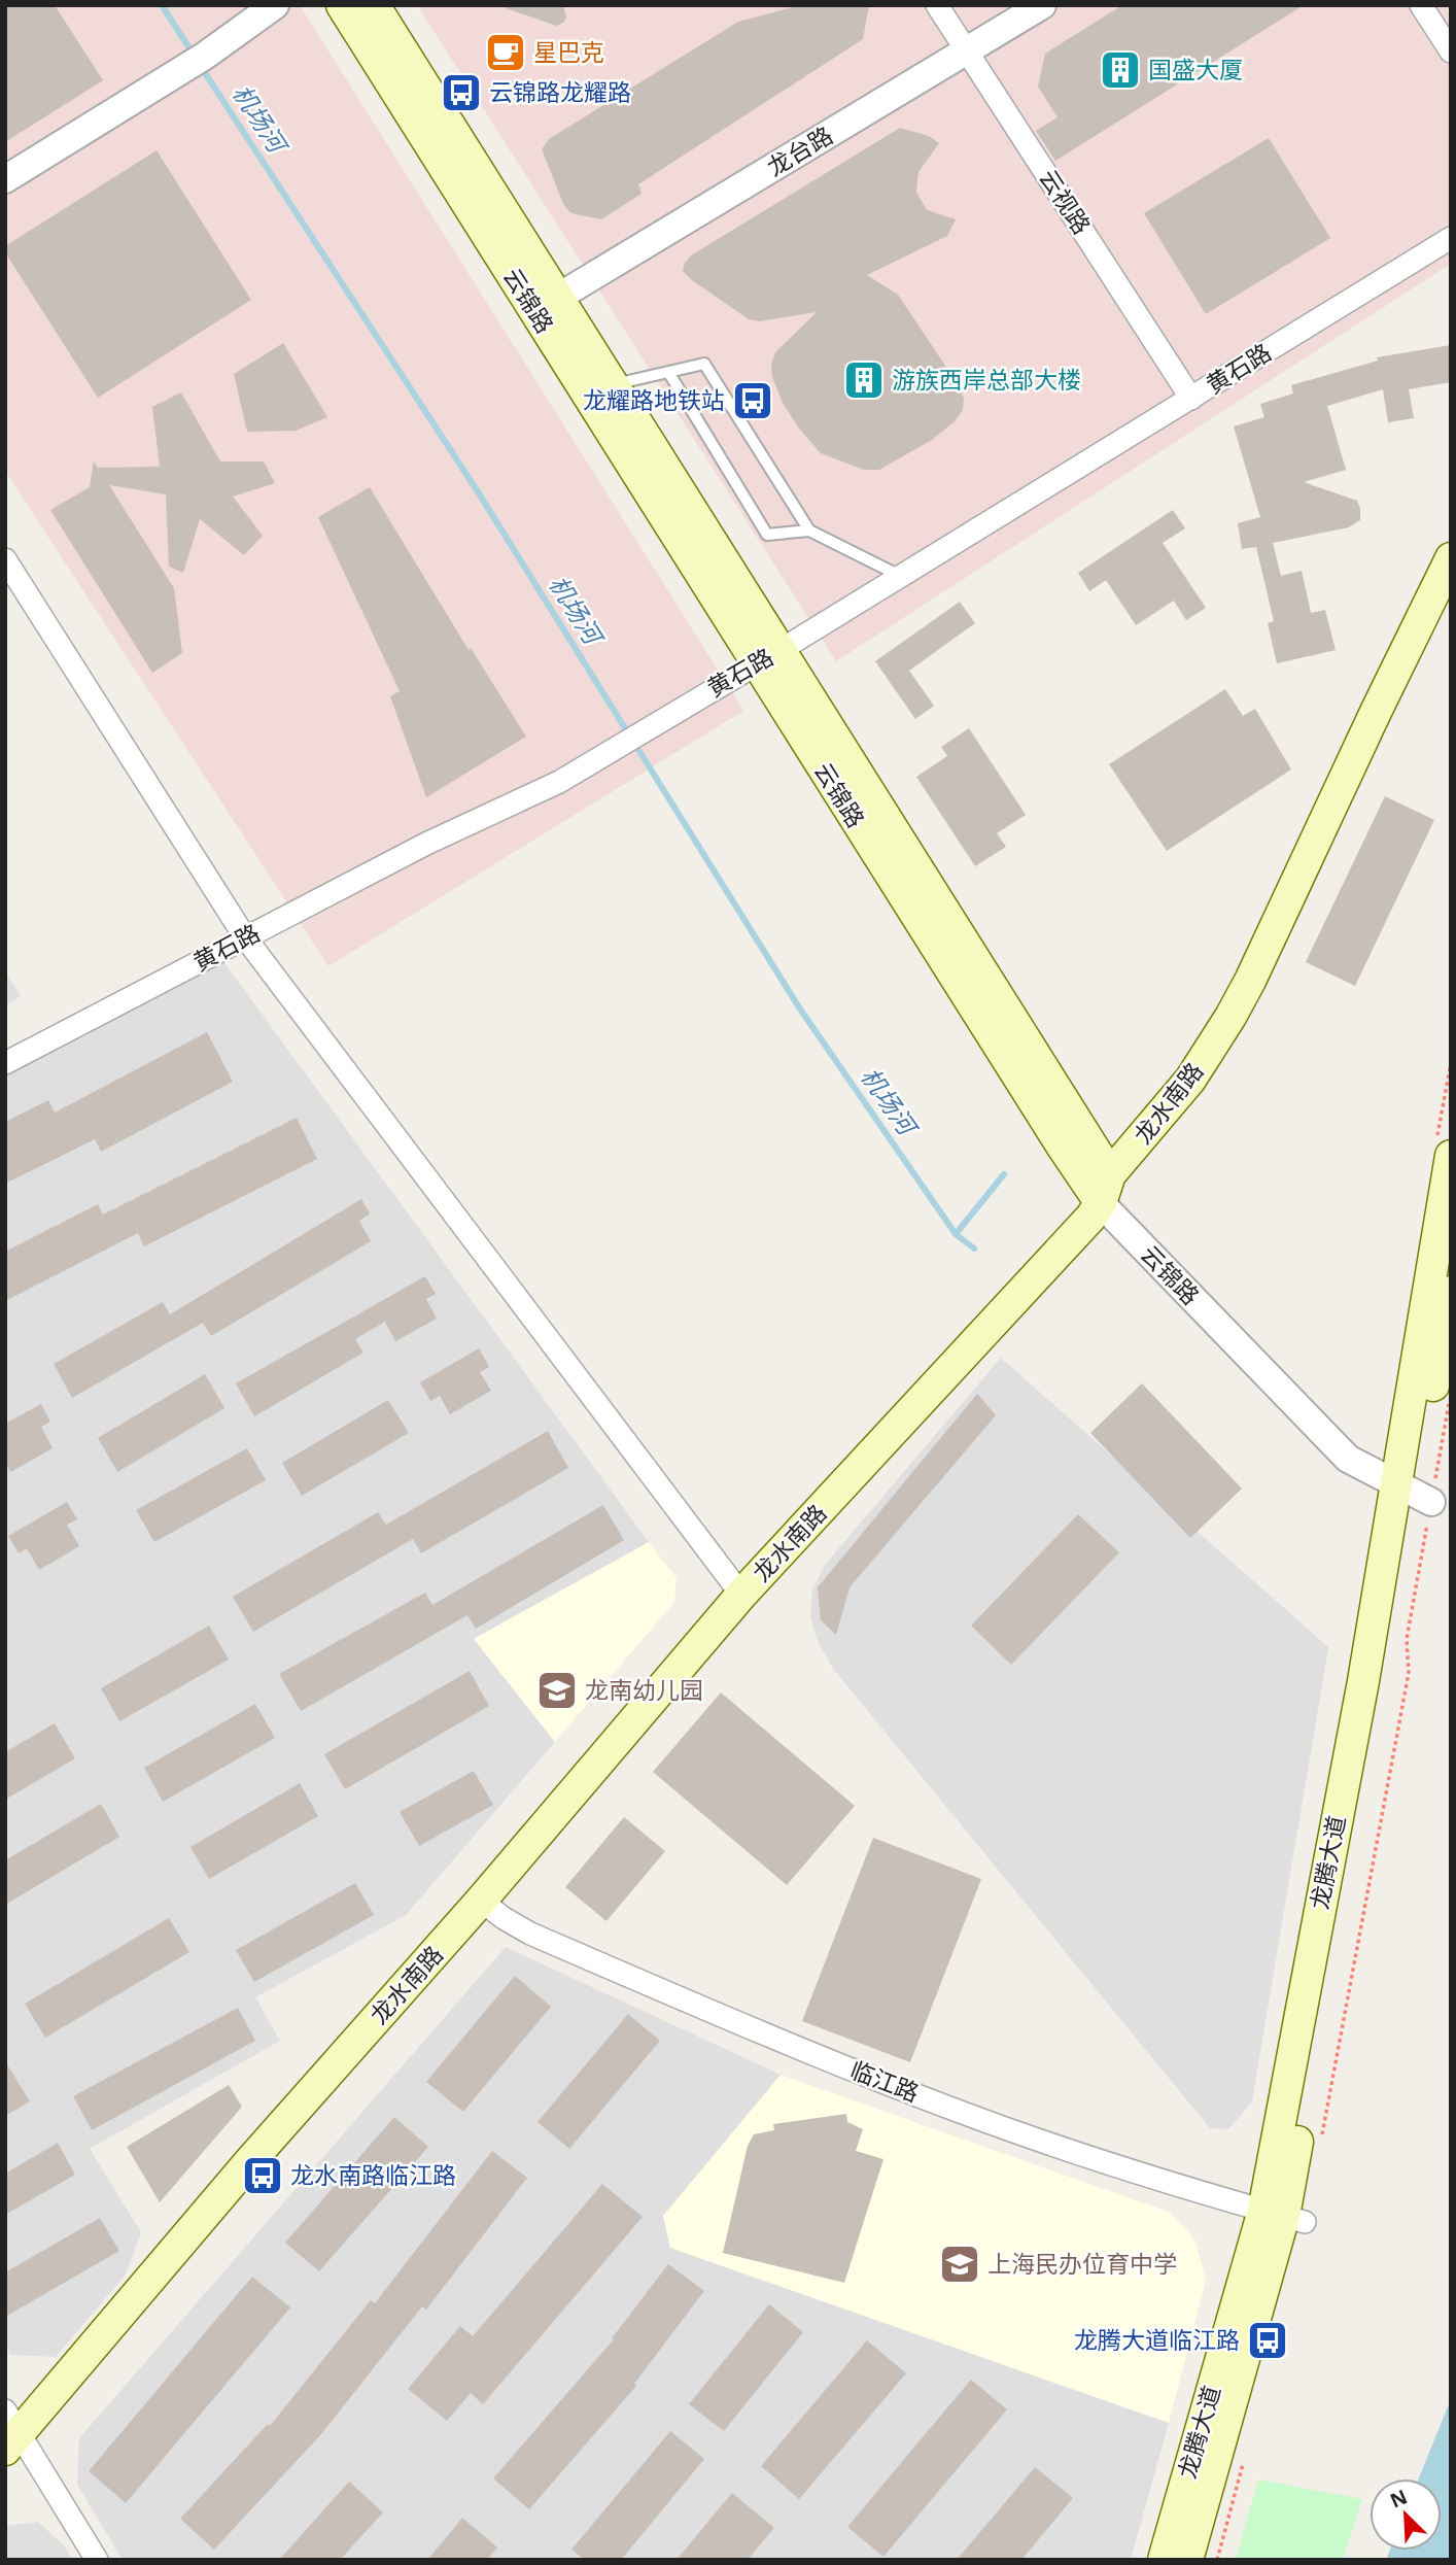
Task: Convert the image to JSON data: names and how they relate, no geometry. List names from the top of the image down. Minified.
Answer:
{"streets":{"main road":["云锦路","龙水南路","龙腾大道"],"street":["龙台路","云视路","黄石路","临江路"]},"crossings":[["龙台路","云视路"],["龙台路","云锦路"],["云视路","黄石路"],["云锦路","黄石路"],["云锦路","龙水南路"],["云锦路","龙腾大道"],["龙水南路","临江路"],["龙腾大道","临江路"]],"water":["机场河"],"places":{"cafe":["星巴克"],"building":["国盛大厦","游族西岸总部大楼"],"bus stop":["云锦路龙耀路","龙耀路地铁站","龙水南路临江路","龙腾大道临江路"],"school or university":["龙南幼儿园","上海民办位育中学"]},"north":"top left"}
